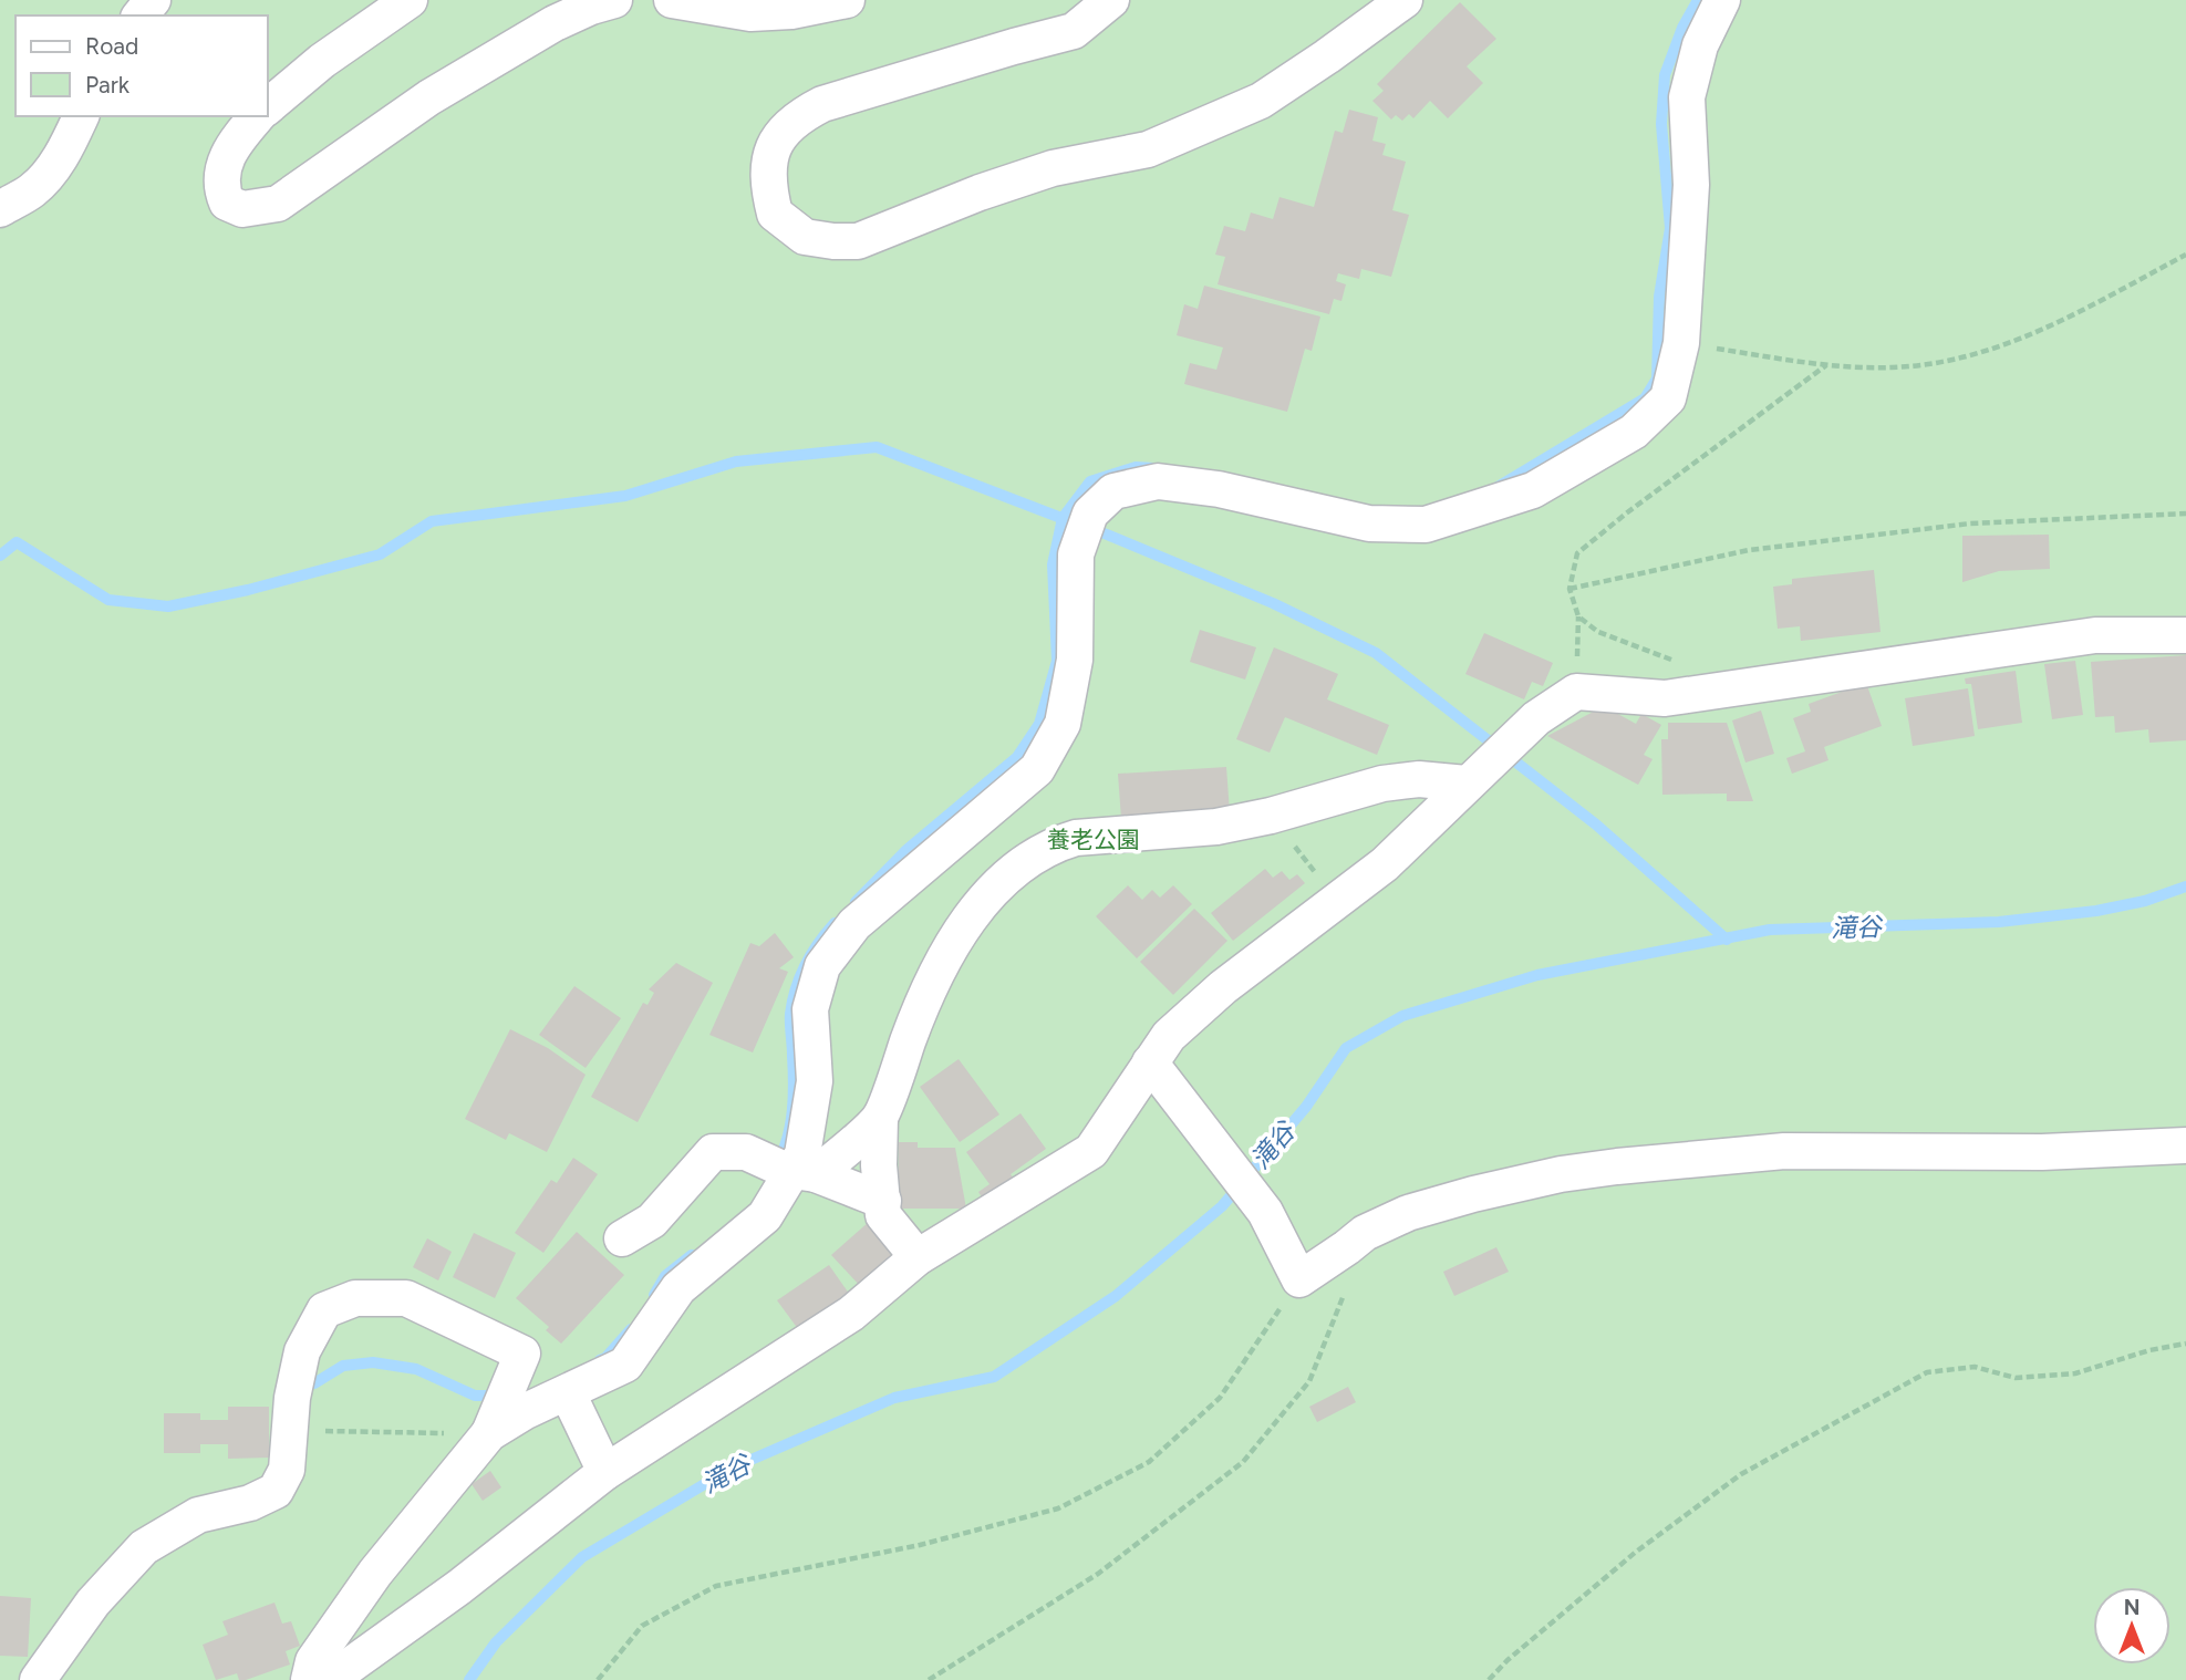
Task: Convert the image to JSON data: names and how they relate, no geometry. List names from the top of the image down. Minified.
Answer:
{"water":["滝谷"],"parks":["養老公園"],"legend":["Road","Park"],"north":"top"}
